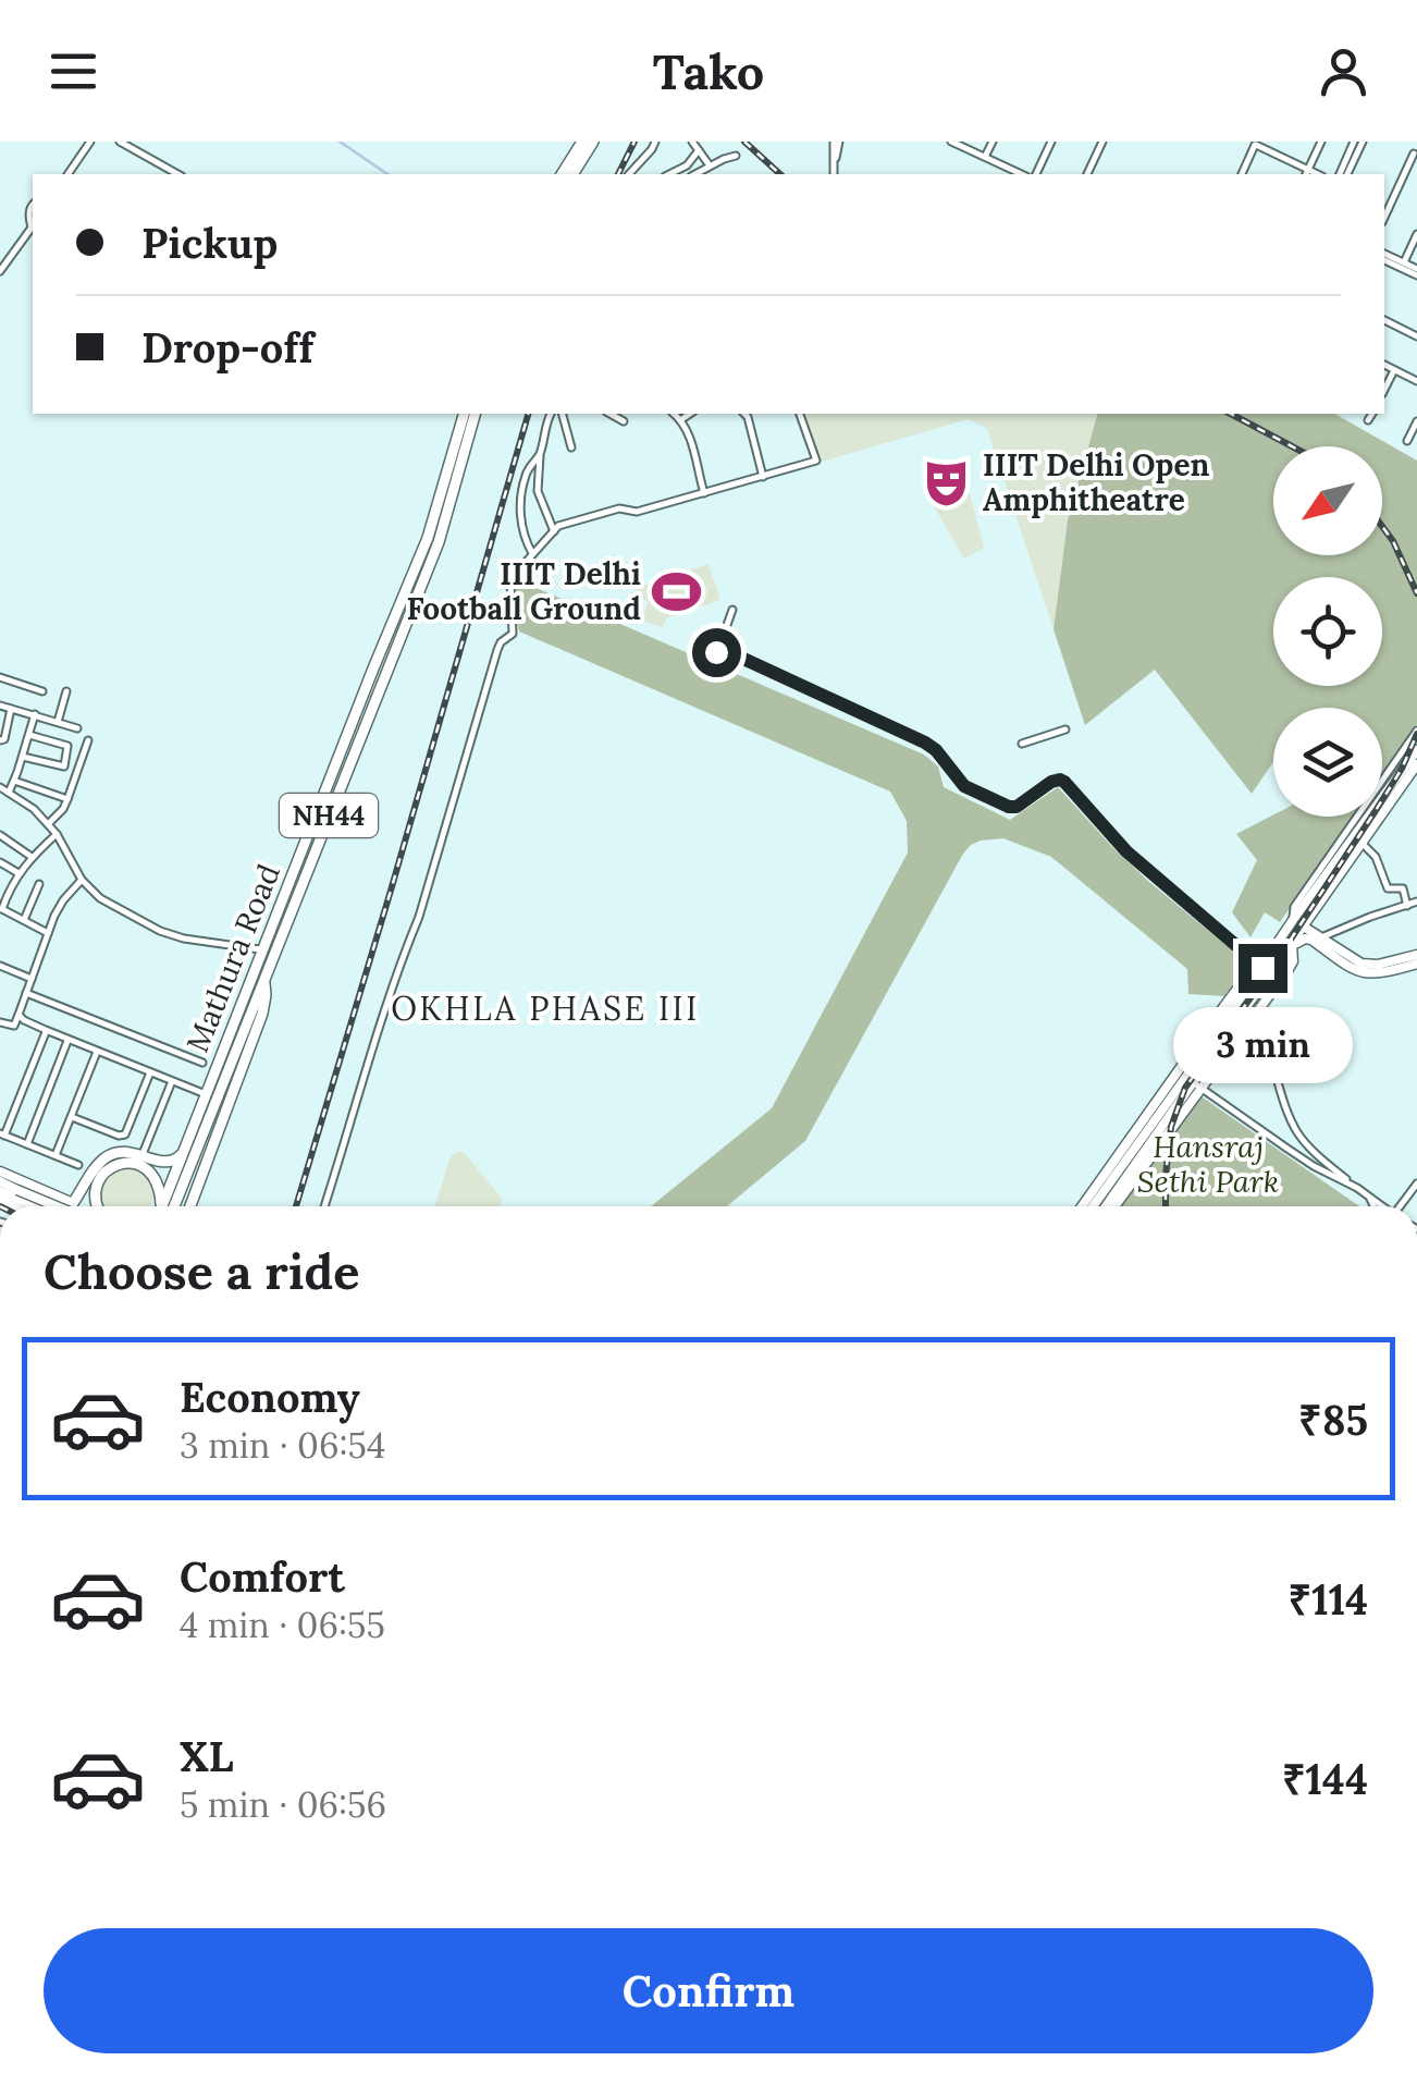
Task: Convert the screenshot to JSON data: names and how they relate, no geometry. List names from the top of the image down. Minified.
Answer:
{"streets":{"highway":["NH44","Mathura Road"]},"districts":["OKHLA PHASE III"],"parks":["Hansraj Sethi Park"],"places":{"theatre":["IIIT Delhi Open Amphitheatre"],"sports":["IIIT Delhi Football Ground"]},"north":"bottom left","page":{"header":"Tako","banner":["Pickup","Drop-off"],"bubble":"3 min","heading":"Choose a ride","list":[{"name":"Economy","note":"3 min · 06:54","value":"₹85"},{"name":"Comfort","note":"4 min · 06:55","value":"₹114"},{"name":"XL","note":"5 min · 06:56","value":"₹144"}],"buttons":"Confirm"}}
